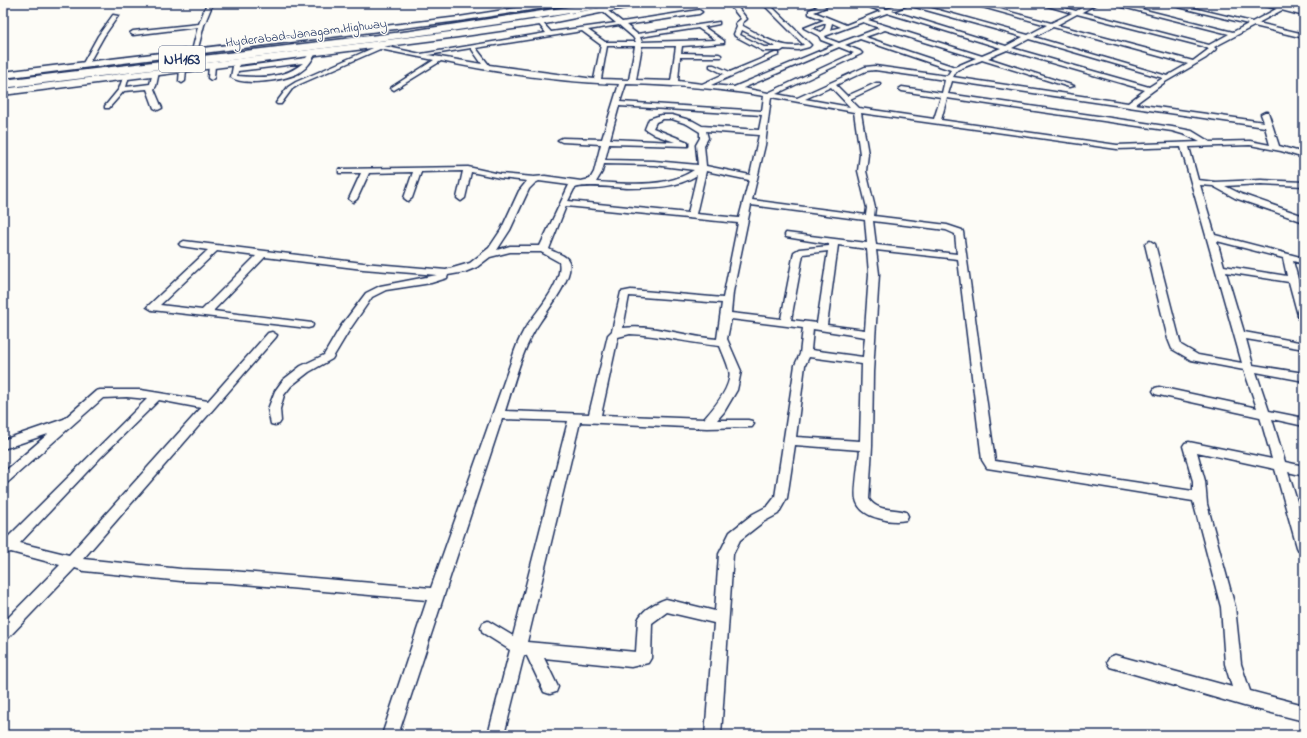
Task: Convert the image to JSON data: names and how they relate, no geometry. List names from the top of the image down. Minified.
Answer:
{"streets":{"highway":["Hyderabad-Janagam Highway","NH163"]}}
